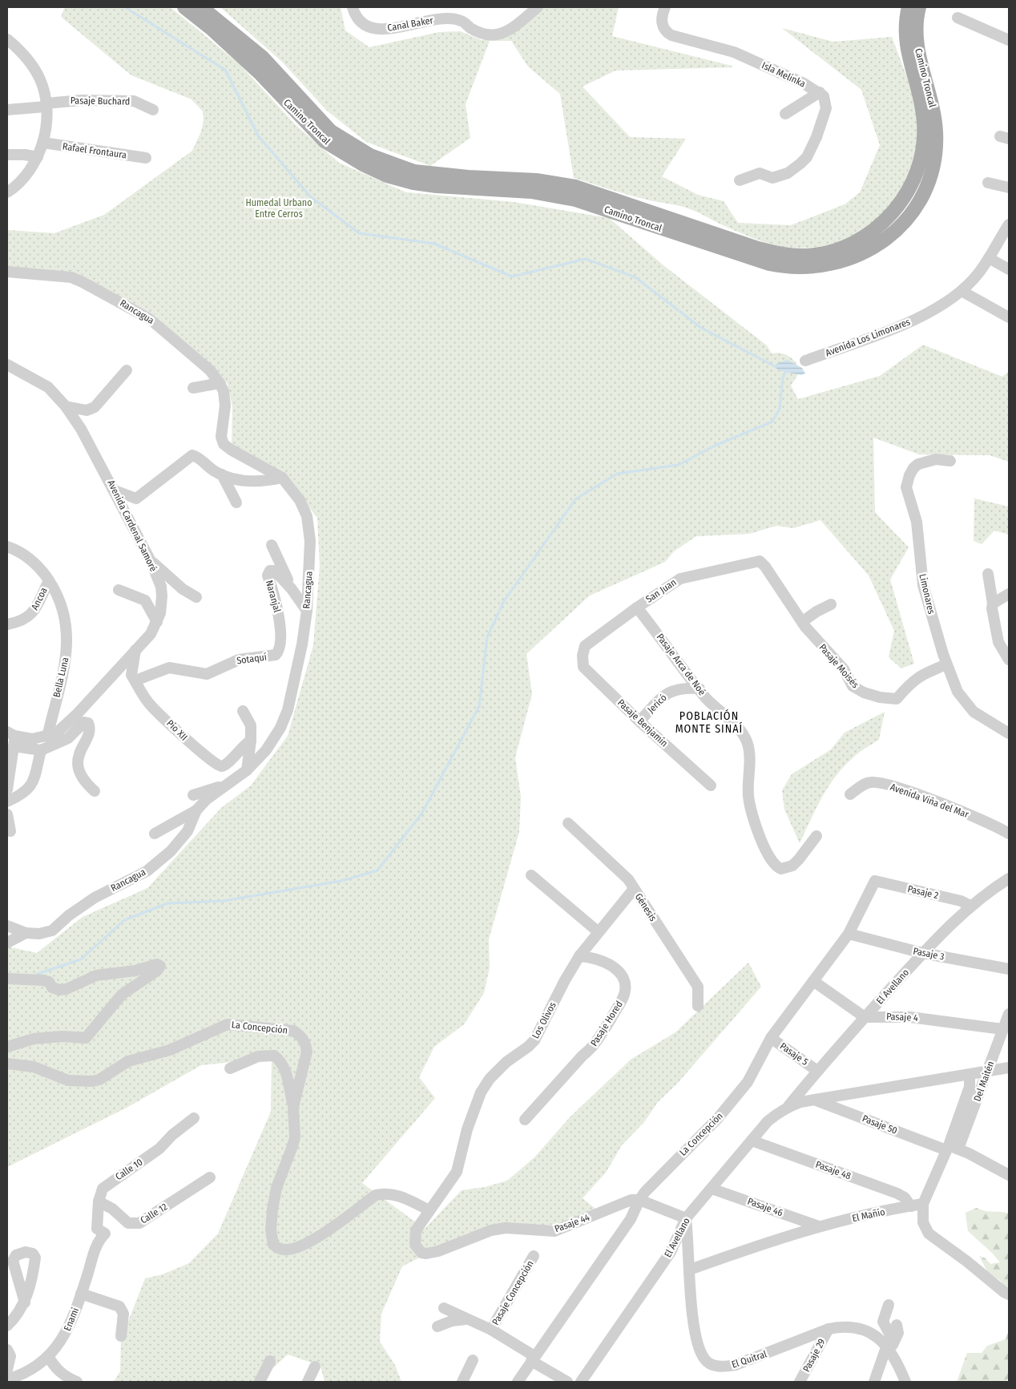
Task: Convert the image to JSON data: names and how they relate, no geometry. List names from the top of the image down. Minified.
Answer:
{"streets":{"main road":["Camino Troncal"],"street":["Canal Baker","Isla Melinka","Pasaje Buchard","Rafael Frontaura","Rancagua","Avenida Los Limonares","Avenida Cardenal Samoré","San Juan","Limonares","Naranjal","Ancoa","Sotaquí","Pasaje Arca de Noé","Pasaje Moisés","Bella Luna","Jericó","Pasaje Benjamín","Pio XII","Avenida Viña del Mar","Pasaje 2","Génesis","Pasaje 3","El Avellano","Pasaje 4","Los Olivos","Pasaje Hored","La Concepción","Pasaje 5","Del Maitén","Pasaje 50","Calle 10","Pasaje 48","Pasaje 46","Calle 12","El Mañío","Pasaje 44","Pasaje Concepción","Enami","Pasaje 29","El Quitral"]},"crossings":[["Rancagua","Naranjal"],["Avenida Cardenal Samoré","Bella Luna"],["Avenida Cardenal Samoré","Pio XII"],["San Juan","Pasaje Arca de Noé"],["San Juan","Pasaje Moisés"],["San Juan","Pasaje Benjamín"],["Limonares","Pasaje Moisés"],["Naranjal","Sotaquí"],["Ancoa","Bella Luna"],["Sotaquí","Pio XII"],["Pasaje Arca de Noé","Jericó"],["Jericó","Pasaje Benjamín"],["Pasaje 2","El Avellano"],["Pasaje 2","La Concepción"],["Génesis","Los Olivos"],["Pasaje 3","El Avellano"],["Pasaje 3","La Concepción"],["El Avellano","Pasaje 4"],["El Avellano","Pasaje 5"],["El Avellano","Del Maitén"],["El Avellano","Pasaje 50"],["El Avellano","Pasaje 48"],["El Avellano","Pasaje 46"],["El Avellano","El Quitral"],["Pasaje 4","Del Maitén"],["Los Olivos","Pasaje Hored"],["Los Olivos","La Concepción"],["Los Olivos","Pasaje 44"],["La Concepción","Pasaje 5"],["La Concepción","Pasaje 44"],["Del Maitén","Pasaje 50"],["Del Maitén","El Mañío"],["Calle 10","Calle 12"],["Calle 10","Enami"],["Pasaje 48","El Mañío"],["Pasaje 46","El Mañío"],["El Mañío","El Quitral"],["Pasaje 29","El Quitral"]],"districts":["POBLACIÓN MONTE SINAÍ"],"parks":["Humedal Urbano Entre Cerros"]}
